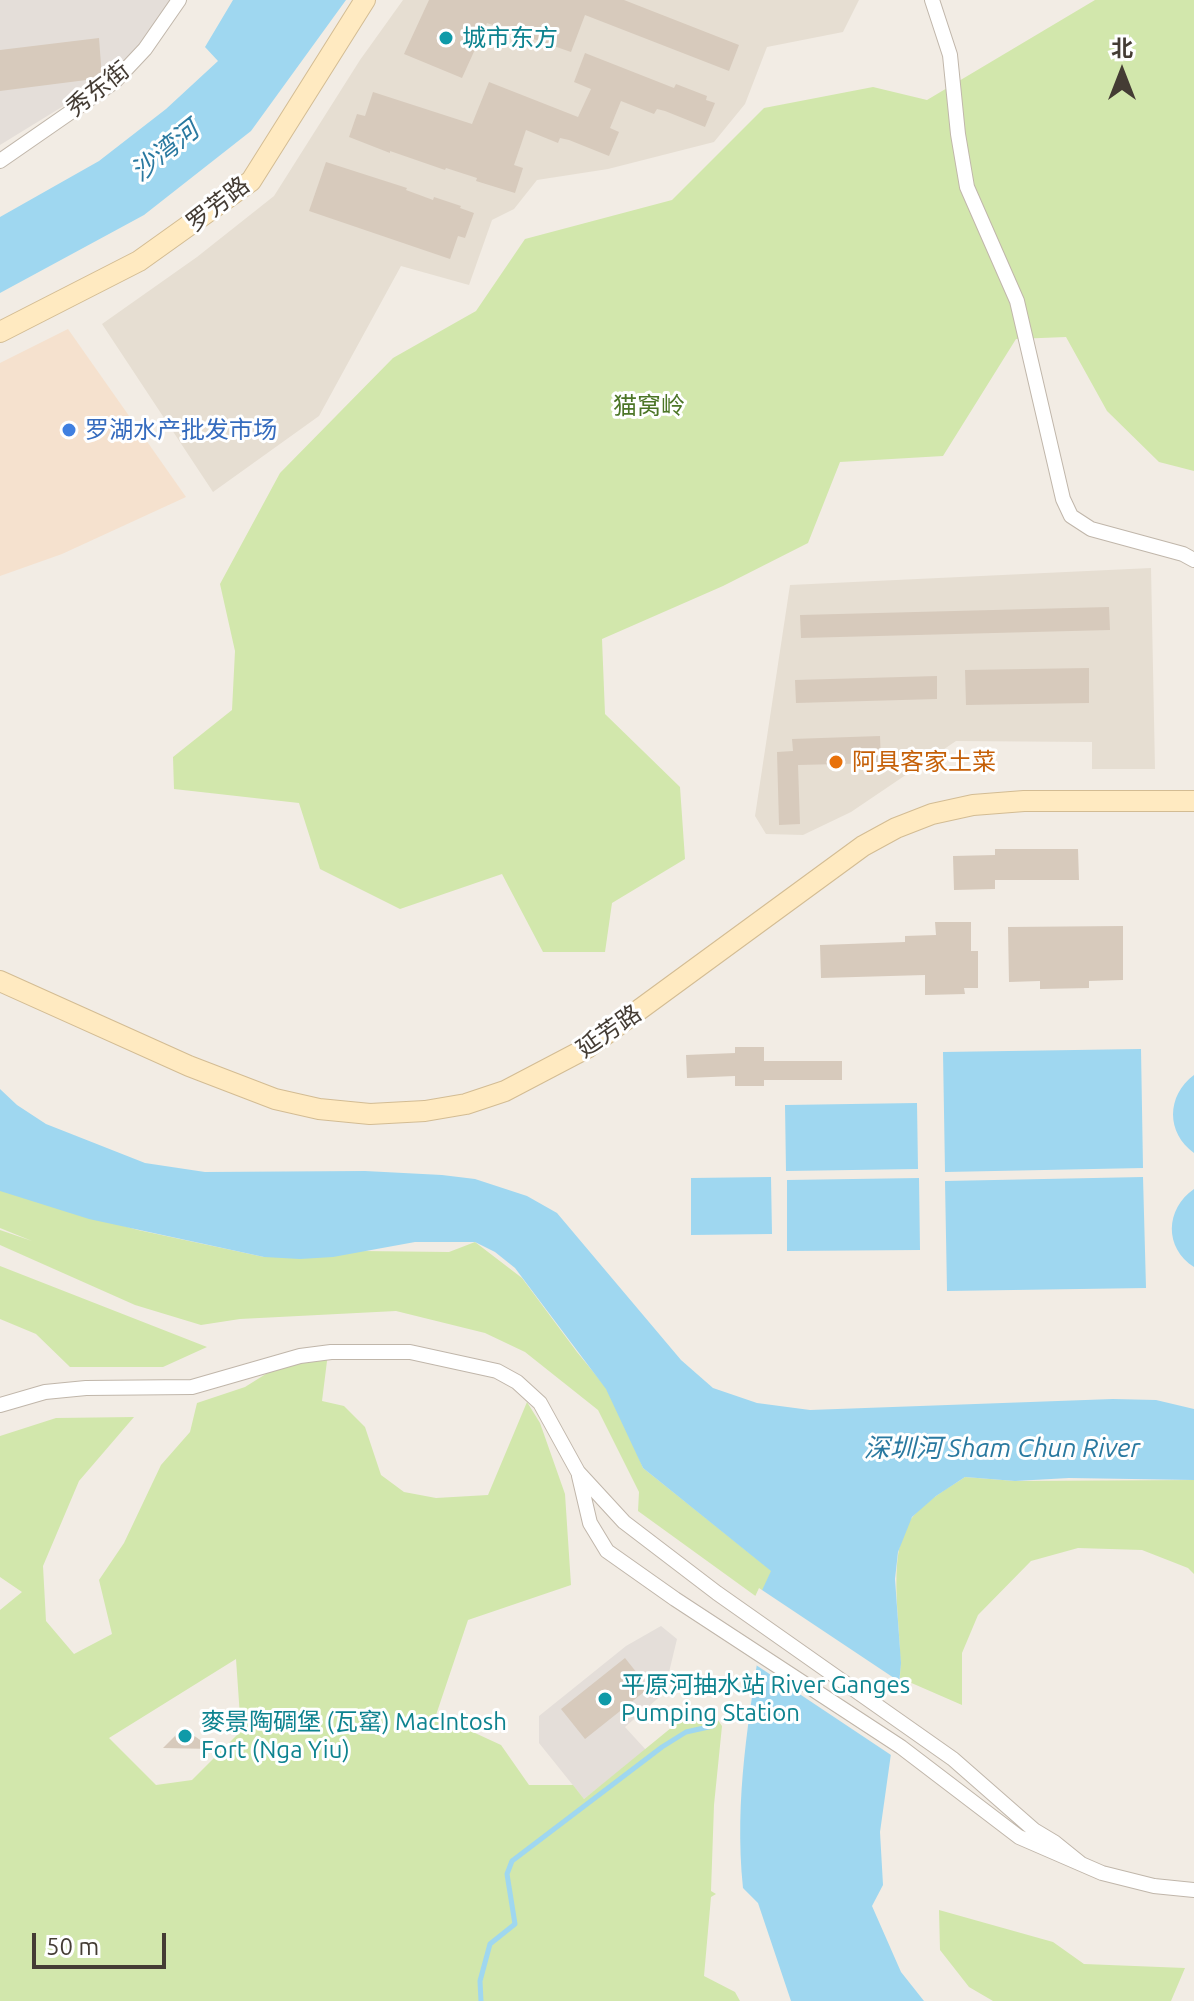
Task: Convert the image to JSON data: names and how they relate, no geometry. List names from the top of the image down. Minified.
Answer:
{"streets":{"main road":["罗芳路","延芳路"],"street":["秀东街"]},"water":["沙湾河","深圳河 Sham Chun River"],"parks":["猫窝岭"],"places":["城市东方","罗湖水产批发市场","阿具客家土菜","平原河抽水站 River Ganges Pumping Station","麥景陶碉堡 (瓦窰) MacIntosh Fort (Nga Yiu)"],"scale_bar":"50 m","north":"top"}
